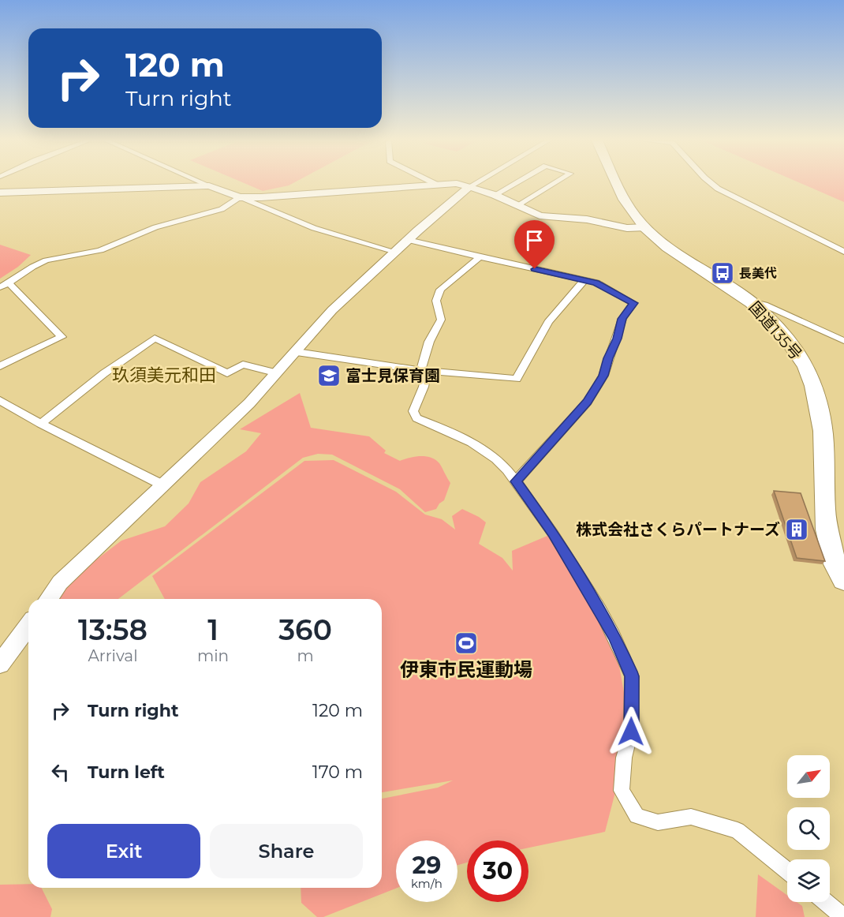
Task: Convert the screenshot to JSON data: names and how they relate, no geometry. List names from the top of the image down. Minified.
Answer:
{"streets":{"highway":["国道135号"]},"districts":["玖須美元和田"],"places":{"bus stop":["長美代"],"school or university":["富士見保育園"],"building":["株式会社さくらパートナーズ"],"sports":["伊東市民運動場"]},"north":"top right","page":{"turn":["120 m","Turn right"],"eta":["13:58","Arrival","1","min","360","m"],"list":[{"name":"Turn right","value":"120 m"},{"name":"Turn left","value":"170 m"}],"buttons":["Exit","Share"],"speed":"29 km/h","limit":"30"}}
